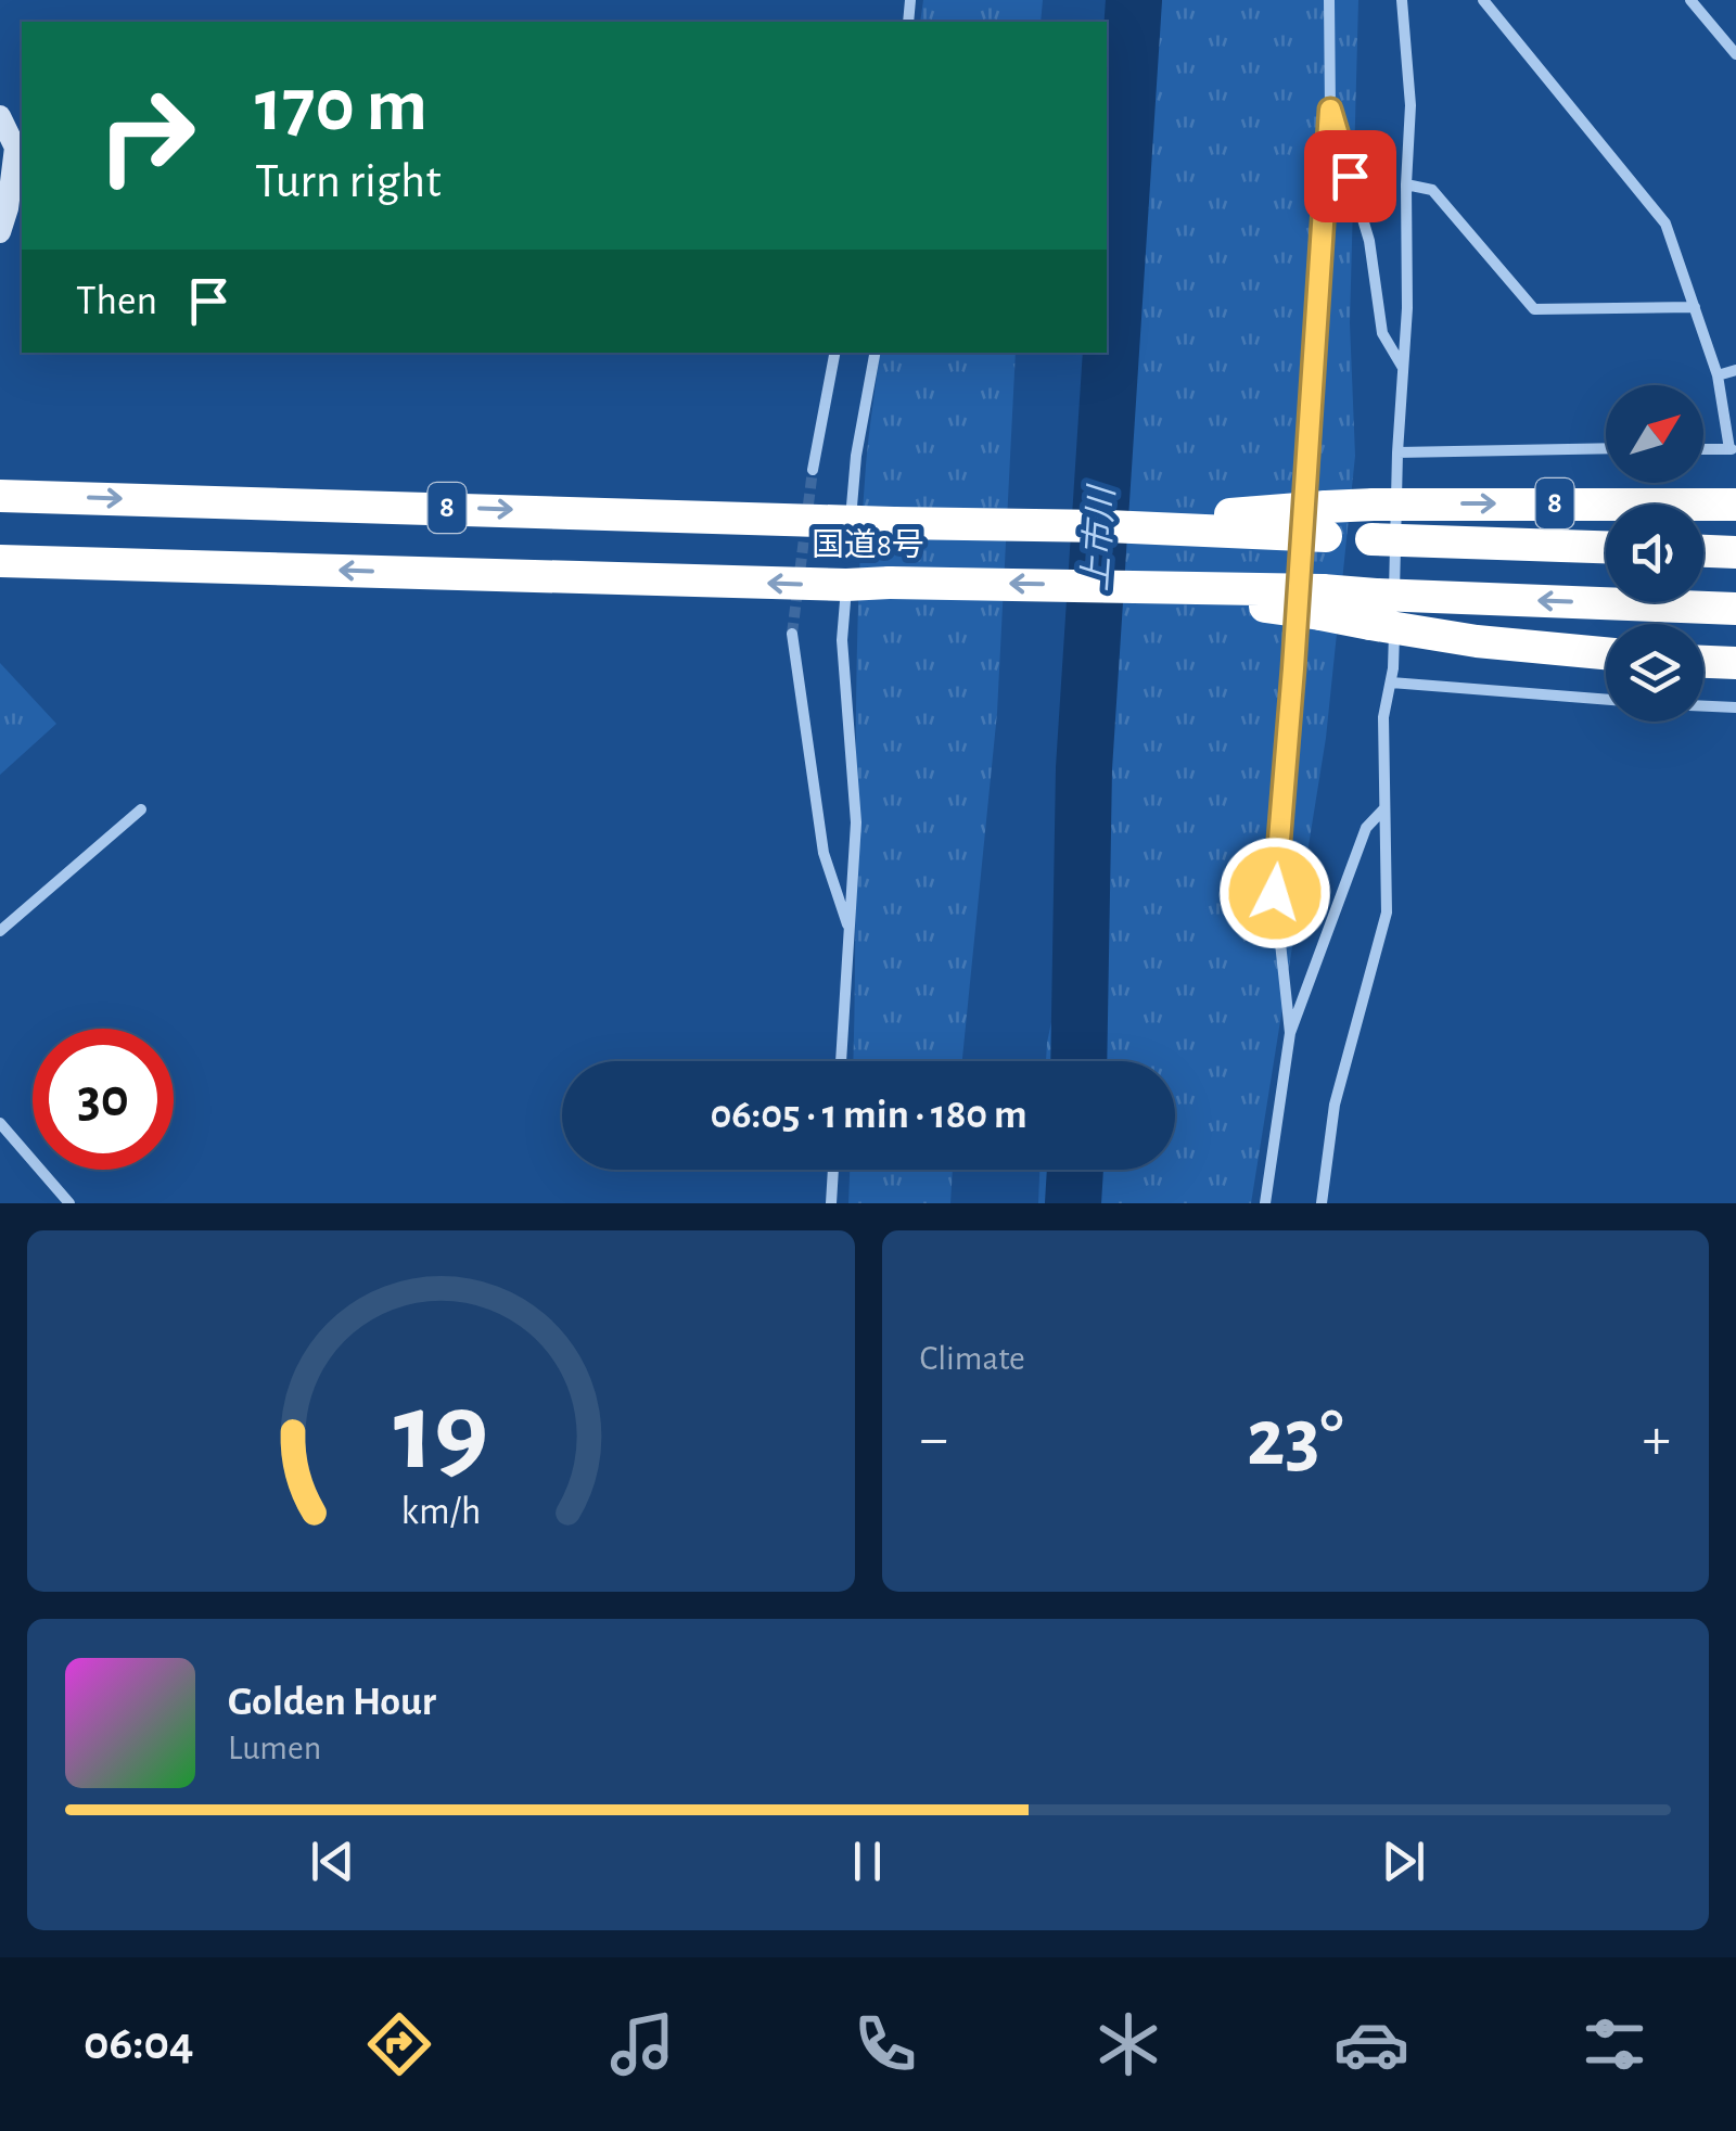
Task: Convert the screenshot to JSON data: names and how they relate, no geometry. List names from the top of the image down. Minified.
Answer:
{"streets":{"highway":["8","国道8号"]},"crossings":[["8","国道8号"]],"water":["上市川"],"north":"top right","page":{"turn":["170 m","Turn right"],"then":"Then","limit":"30","trip":"06:05 · 1 min · 180 m","tile":"Climate","heat":["−","23°","+"],"song":["Golden Hour","Lumen"],"tabs":"06:04","gauge":["19","km/h"]}}
